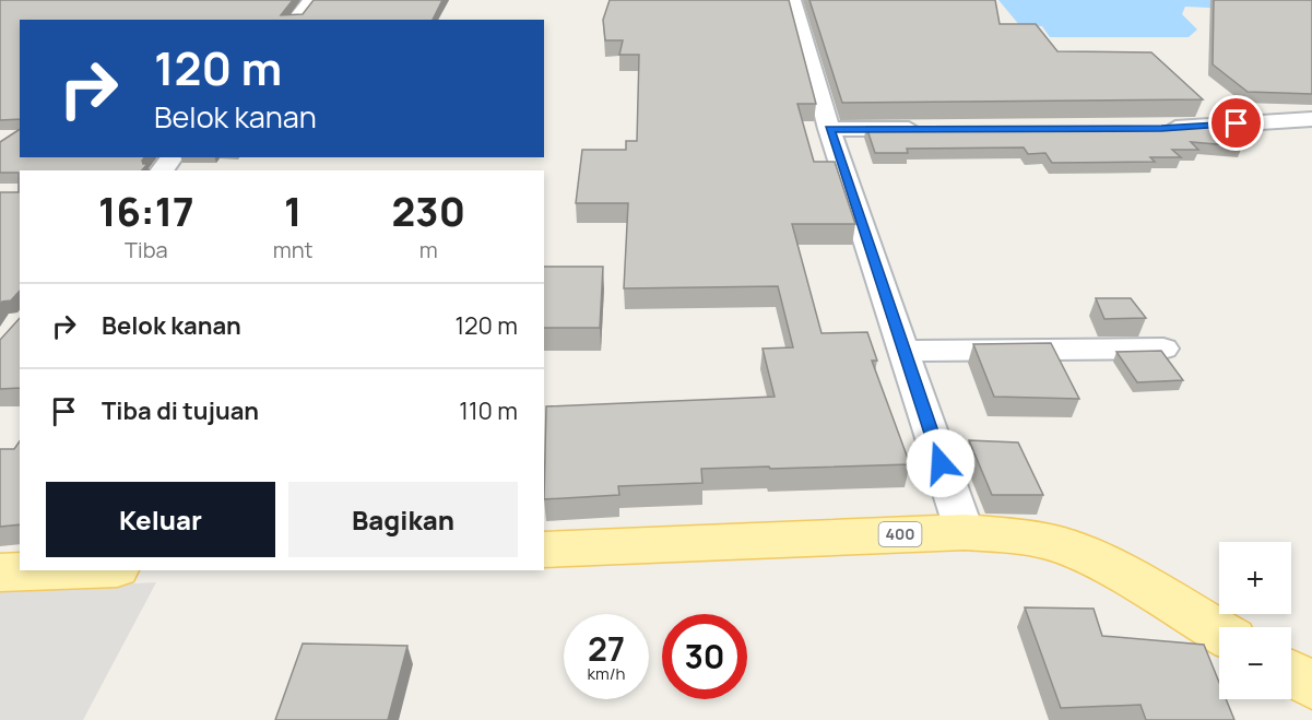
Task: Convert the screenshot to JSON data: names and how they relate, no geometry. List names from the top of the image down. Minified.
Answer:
{"streets":{"main road":["400"]},"page":{"turn":["120 m","Belok kanan"],"eta":["16:17","Tiba","1","mnt","230","m"],"list":[{"name":"Belok kanan","value":"120 m"},{"name":"Tiba di tujuan","value":"110 m"}],"buttons":["Keluar","Bagikan"],"map_buttons":["+","−"],"speed":"27 km/h","limit":"30"}}
